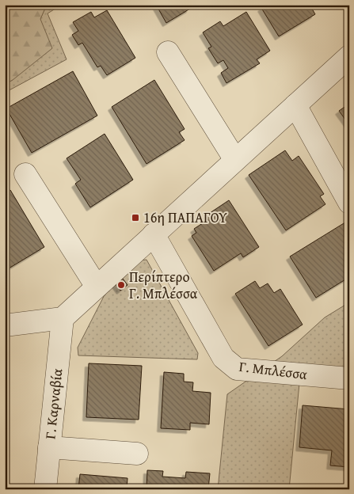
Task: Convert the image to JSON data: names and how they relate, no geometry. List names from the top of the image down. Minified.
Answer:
{"streets":{"street":["Γ. Μπλέσσα","Γ. Καρναβία"]},"places":{"transit":["16η ΠΑΠΑΓΟΥ"],"other":["Περίπτερο Γ. Μπλέσσα"]}}
